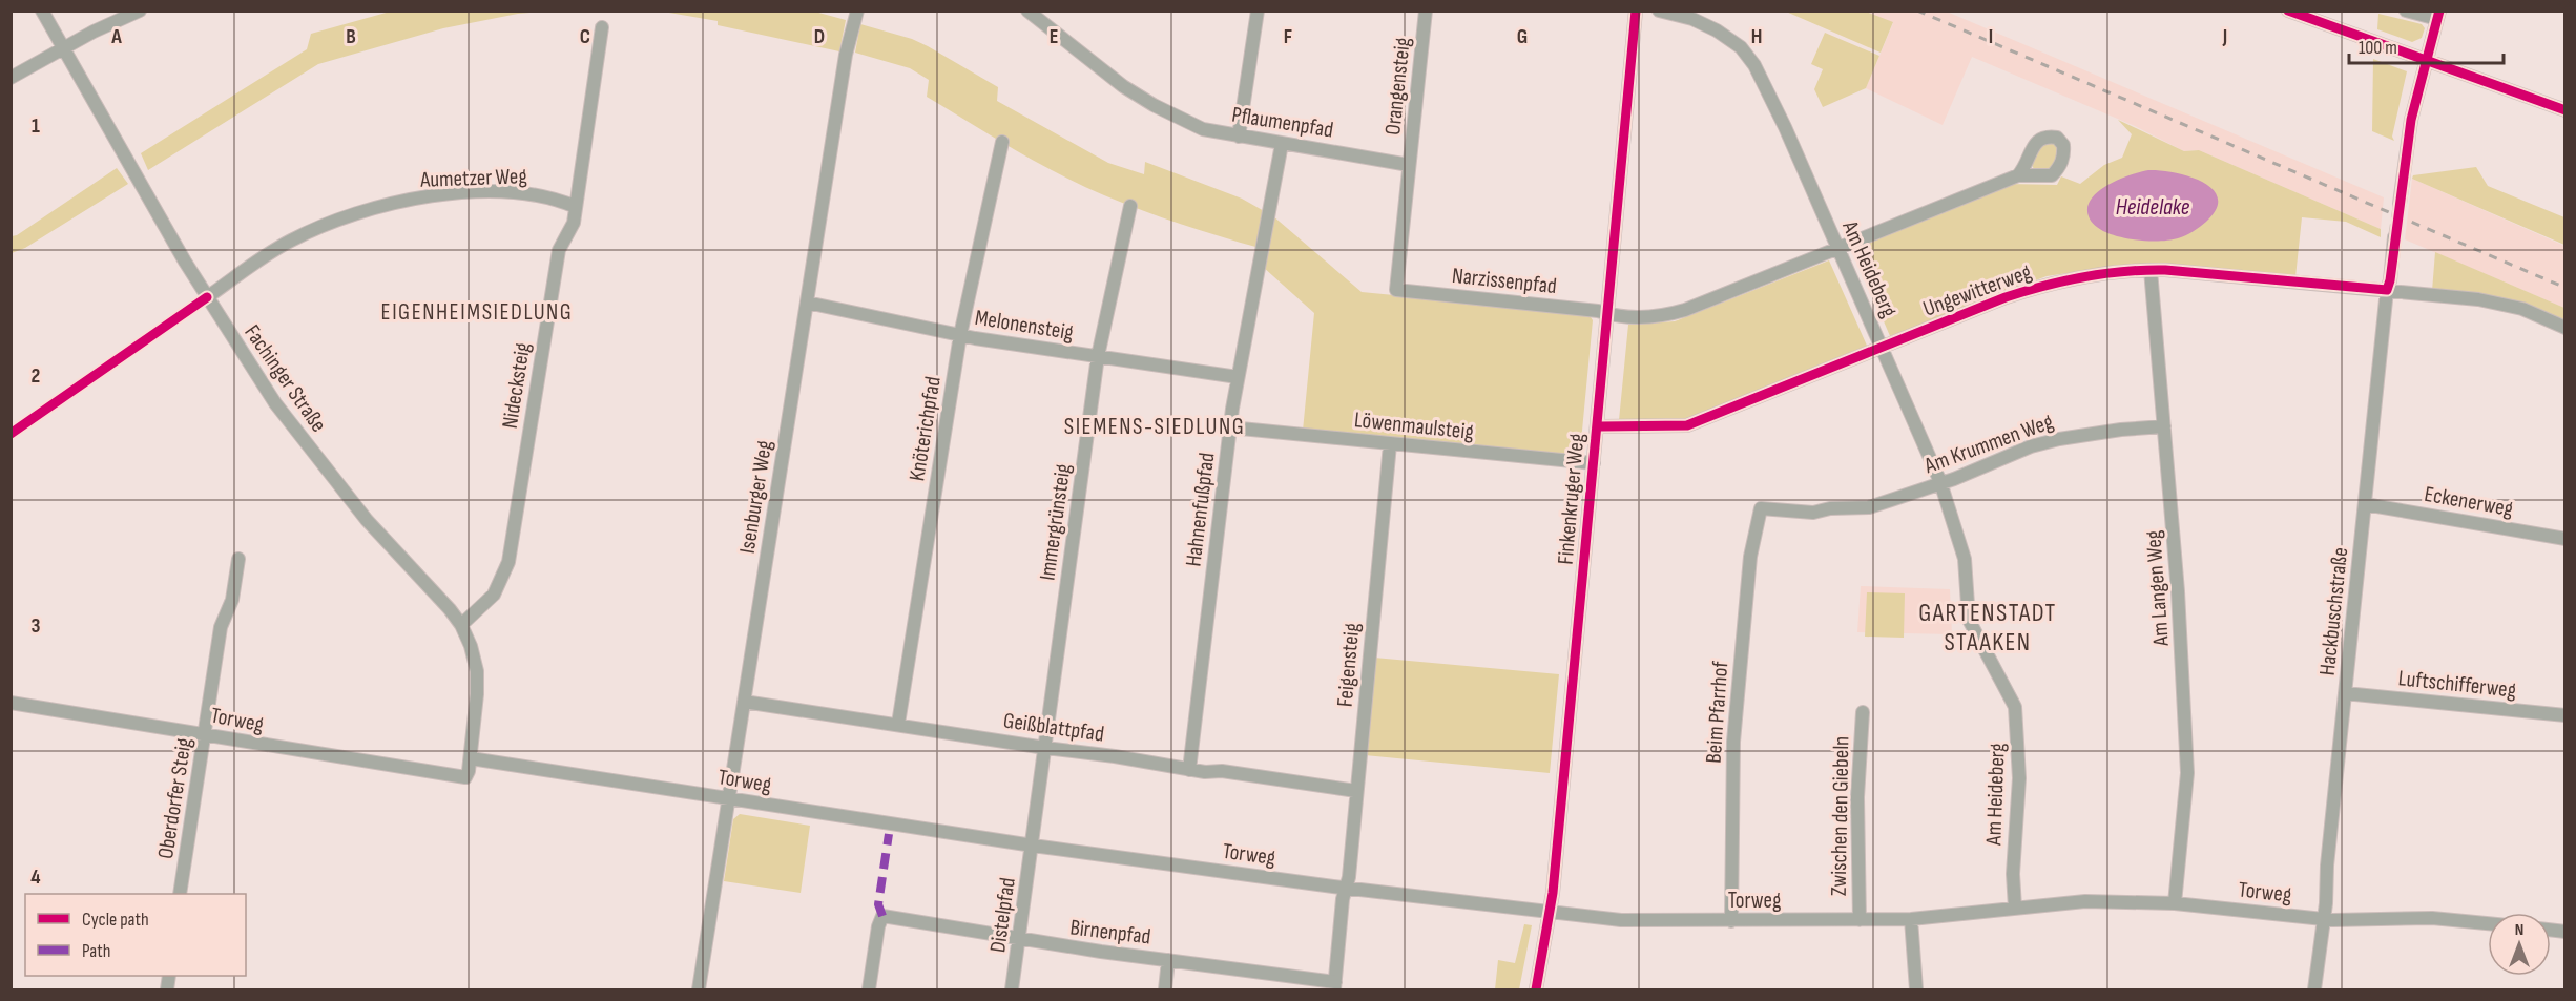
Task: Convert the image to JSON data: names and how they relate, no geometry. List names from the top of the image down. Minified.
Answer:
{"streets":{"street":["Orangensteig","Pflaumenpfad","Aumetzer Weg","Am Heideberg","Narzissenpfad","Ungewitterweg","Melonensteig","Fachinger Straße","Nidecksteig","Löwenmaulsteig","Knöterichpfad","Am Krummen Weg","Isenburger Weg","Finkenkruger Weg","Eckenerweg","Hahnenfußpfad","Immergrünsteig","Am Langen Weg","Hackbuschstraße","Feigensteig","Luftschifferweg","Beim Pfarrhof","Torweg","Geißblattpfad","Oberdorfer Steig","Zwischen den Giebeln","Distelpfad","Birnenpfad"]},"crossings":[["Orangensteig","Pflaumenpfad"],["Orangensteig","Narzissenpfad"],["Pflaumenpfad","Narzissenpfad"],["Pflaumenpfad","Hahnenfußpfad"],["Aumetzer Weg","Fachinger Straße"],["Aumetzer Weg","Nidecksteig"],["Am Heideberg","Ungewitterweg"],["Am Heideberg","Am Krummen Weg"],["Am Heideberg","Torweg"],["Narzissenpfad","Finkenkruger Weg"],["Ungewitterweg","Finkenkruger Weg"],["Ungewitterweg","Am Langen Weg"],["Ungewitterweg","Hackbuschstraße"],["Melonensteig","Knöterichpfad"],["Melonensteig","Isenburger Weg"],["Melonensteig","Hahnenfußpfad"],["Melonensteig","Immergrünsteig"],["Fachinger Straße","Nidecksteig"],["Fachinger Straße","Torweg"],["Löwenmaulsteig","Finkenkruger Weg"],["Löwenmaulsteig","Hahnenfußpfad"],["Löwenmaulsteig","Feigensteig"],["Knöterichpfad","Geißblattpfad"],["Am Krummen Weg","Am Langen Weg"],["Am Krummen Weg","Beim Pfarrhof"],["Isenburger Weg","Torweg"],["Isenburger Weg","Geißblattpfad"],["Finkenkruger Weg","Torweg"],["Eckenerweg","Hackbuschstraße"],["Hahnenfußpfad","Geißblattpfad"],["Immergrünsteig","Torweg"],["Immergrünsteig","Geißblattpfad"],["Immergrünsteig","Distelpfad"],["Am Langen Weg","Torweg"],["Hackbuschstraße","Luftschifferweg"],["Hackbuschstraße","Torweg"],["Feigensteig","Torweg"],["Feigensteig","Geißblattpfad"],["Feigensteig","Birnenpfad"],["Beim Pfarrhof","Torweg"],["Torweg","Oberdorfer Steig"],["Torweg","Zwischen den Giebeln"],["Torweg","Distelpfad"],["Distelpfad","Birnenpfad"]],"districts":["EIGENHEIMSIEDLUNG","SIEMENS-SIEDLUNG","GARTENSTADT STAAKEN"],"water":["Heidelake"],"legend":["Cycle path","Path"],"scale_bar":"100 m","north":"top","grid":{"columns":["A","B","C","D","E","F","G","H","I","J"],"rows":["1","2","3","4"]}}
